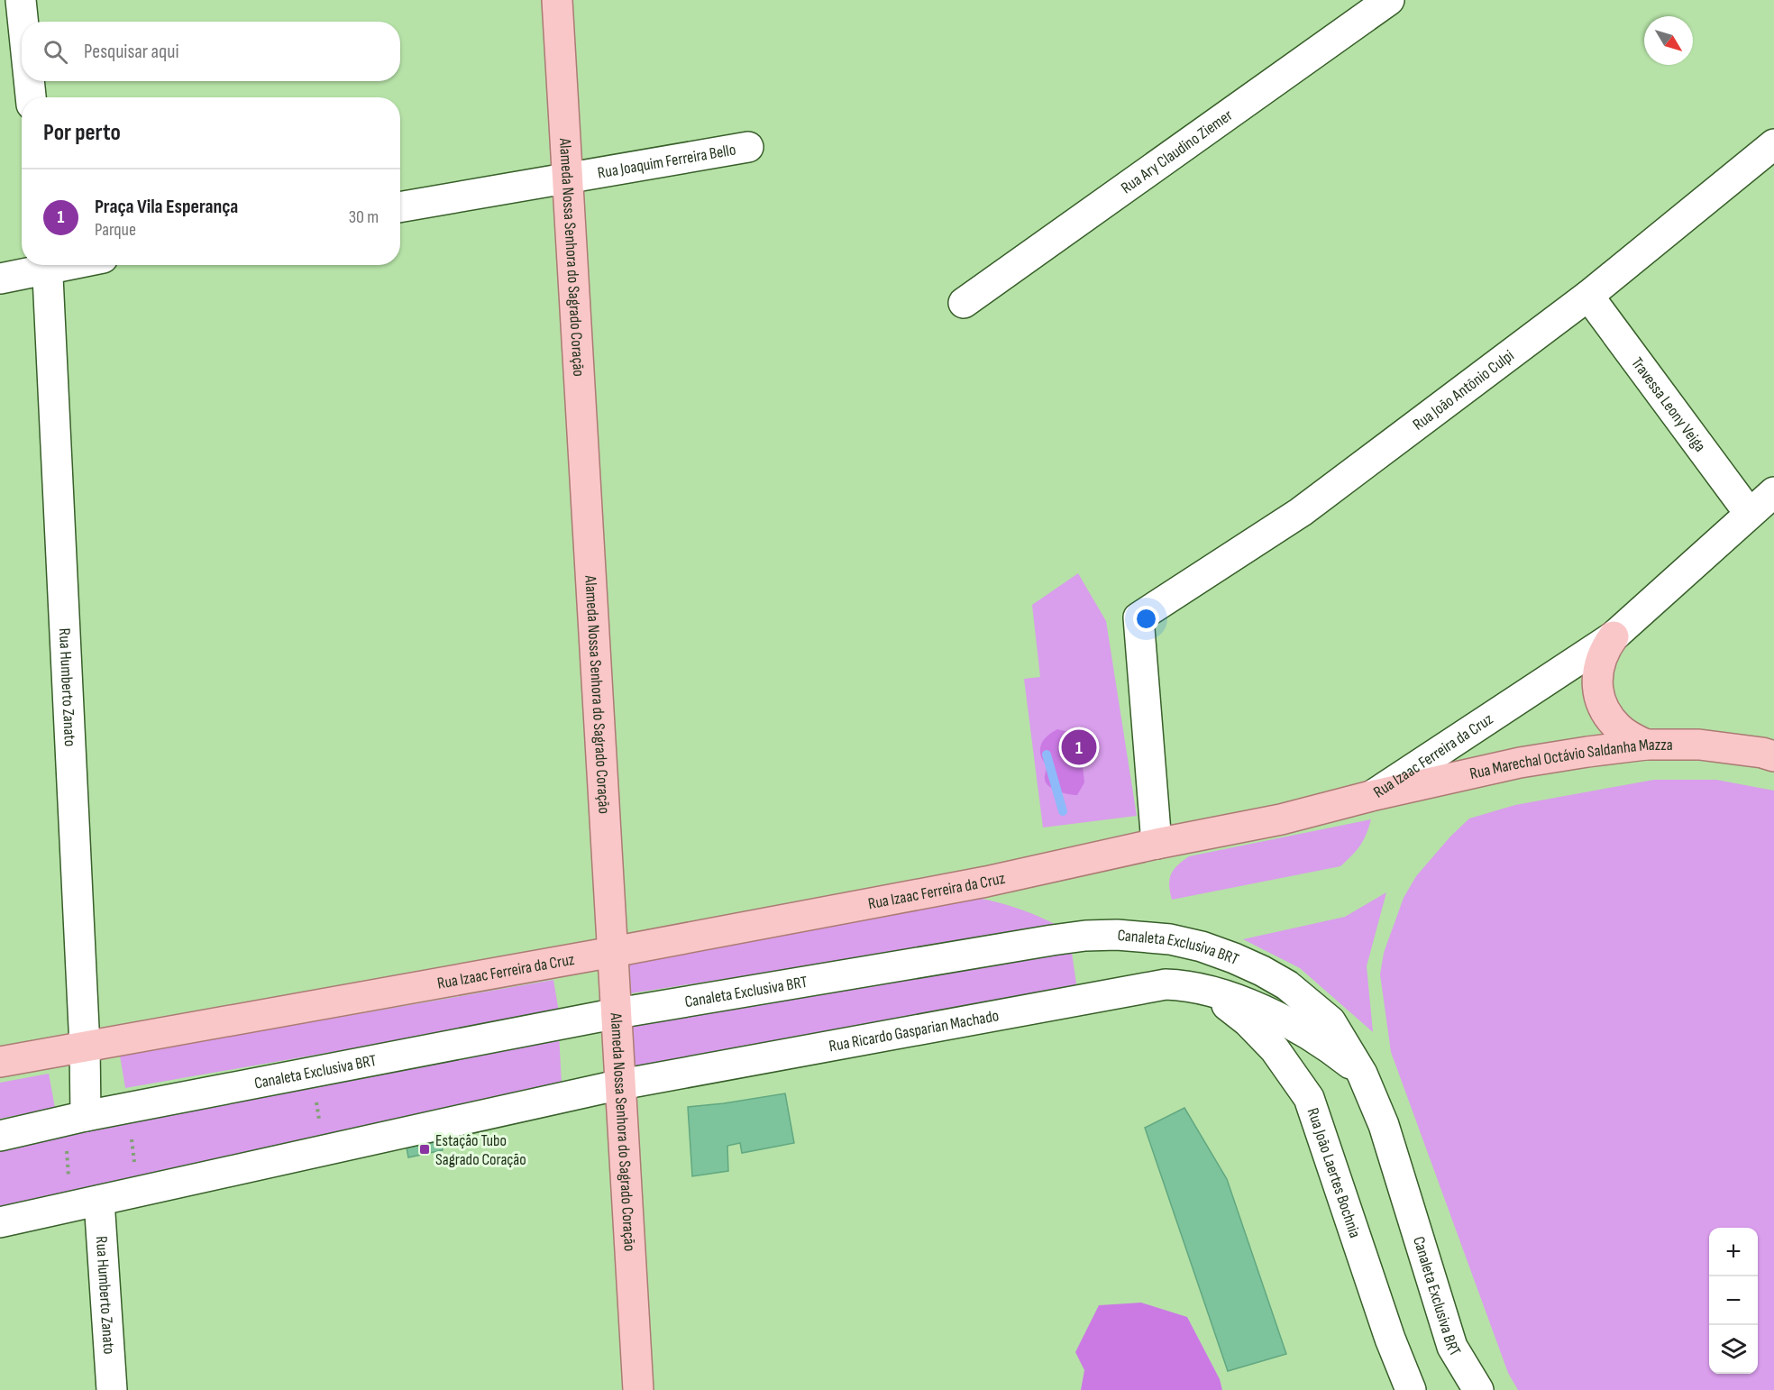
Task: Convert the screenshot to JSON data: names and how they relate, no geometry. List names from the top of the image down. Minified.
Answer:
{"streets":{"main road":["Alameda Nossa Senhora do Sagrado Coração","Rua Izaac Ferreira da Cruz","Rua Marechal Octávio Saldanha Mazza"],"street":["Rua Ary Claudino Ziemer","Rua Joaquim Ferreira Bello","Rua João Antônio Culpi","Travessa Leony Veiga","Rua Humberto Zanato","Canaleta Exclusiva BRT","Rua Ricardo Gasparian Machado","Rua João Laertes Bochnia"]},"crossings":[["Rua Joaquim Ferreira Bello","Alameda Nossa Senhora do Sagrado Coração"],["Alameda Nossa Senhora do Sagrado Coração","Rua Izaac Ferreira da Cruz"],["Alameda Nossa Senhora do Sagrado Coração","Canaleta Exclusiva BRT"],["Alameda Nossa Senhora do Sagrado Coração","Rua Ricardo Gasparian Machado"],["Rua João Antônio Culpi","Travessa Leony Veiga"],["Rua João Antônio Culpi","Rua Izaac Ferreira da Cruz"],["Travessa Leony Veiga","Rua Izaac Ferreira da Cruz"],["Rua Humberto Zanato","Rua Izaac Ferreira da Cruz"],["Rua Humberto Zanato","Canaleta Exclusiva BRT"],["Rua Izaac Ferreira da Cruz","Rua Marechal Octávio Saldanha Mazza"],["Canaleta Exclusiva BRT","Rua Ricardo Gasparian Machado"],["Canaleta Exclusiva BRT","Rua João Laertes Bochnia"],["Rua Ricardo Gasparian Machado","Rua João Laertes Bochnia"]],"places":{"transit":["Estação Tubo Sagrado Coração"]},"north":"bottom right","page":{"search":"Pesquisar aqui","heading":"Por perto","list":[{"mark":"1","name":"Praça Vila Esperança","note":"Parque","value":"30 m"}],"pins":"1","map_buttons":["+","−"]}}
